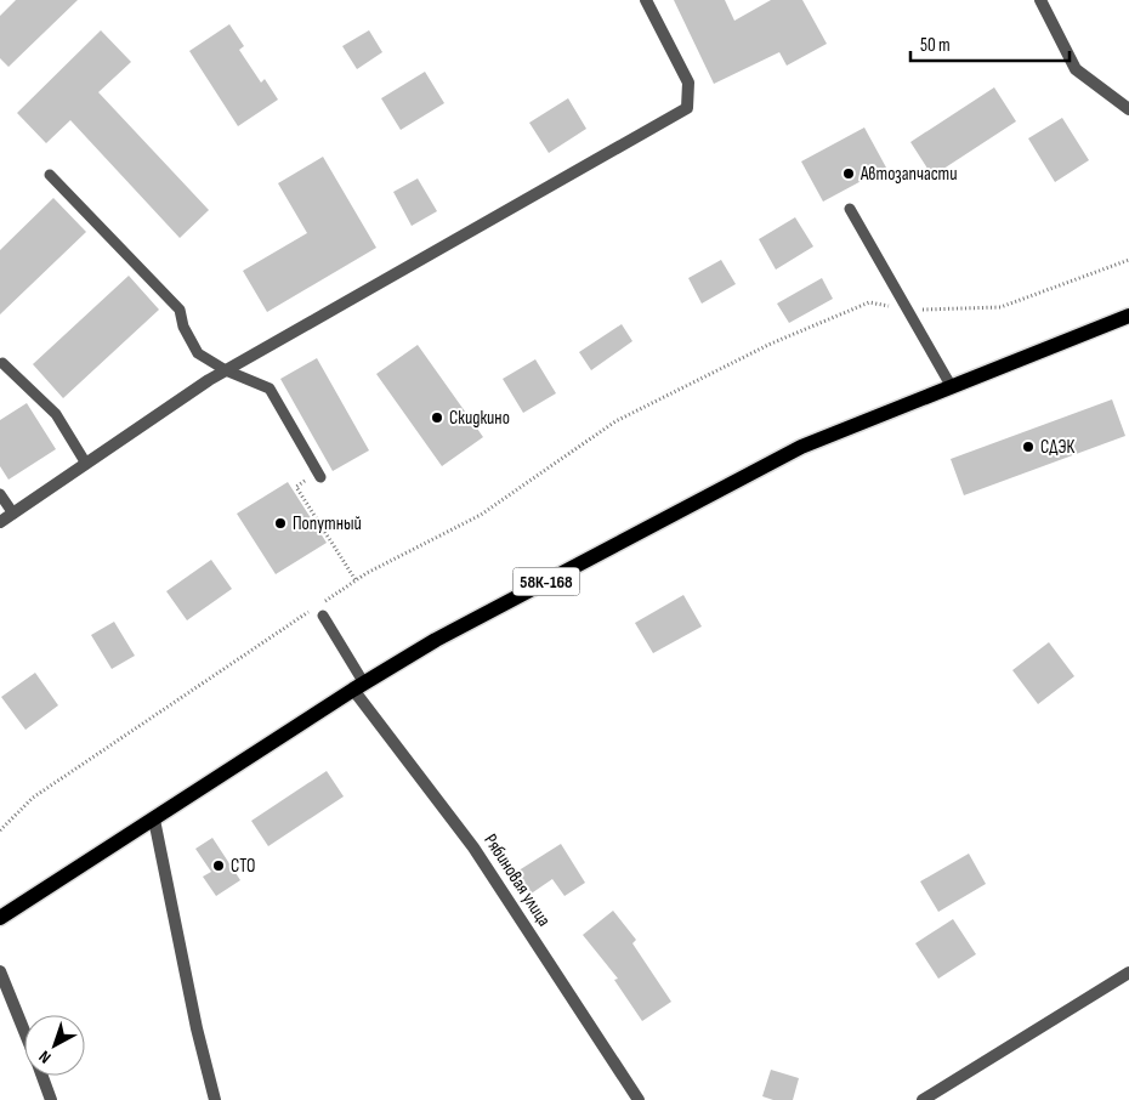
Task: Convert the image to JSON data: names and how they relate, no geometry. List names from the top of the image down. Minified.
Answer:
{"streets":{"main road":["58К-168"],"street":["Рябиновая улица"]},"crossings":[["58К-168","Рябиновая улица"]],"places":["Автозапчасти","Скидкино","СДЭК","Попутный","СТО"],"scale_bar":"50 m","north":"bottom left"}
